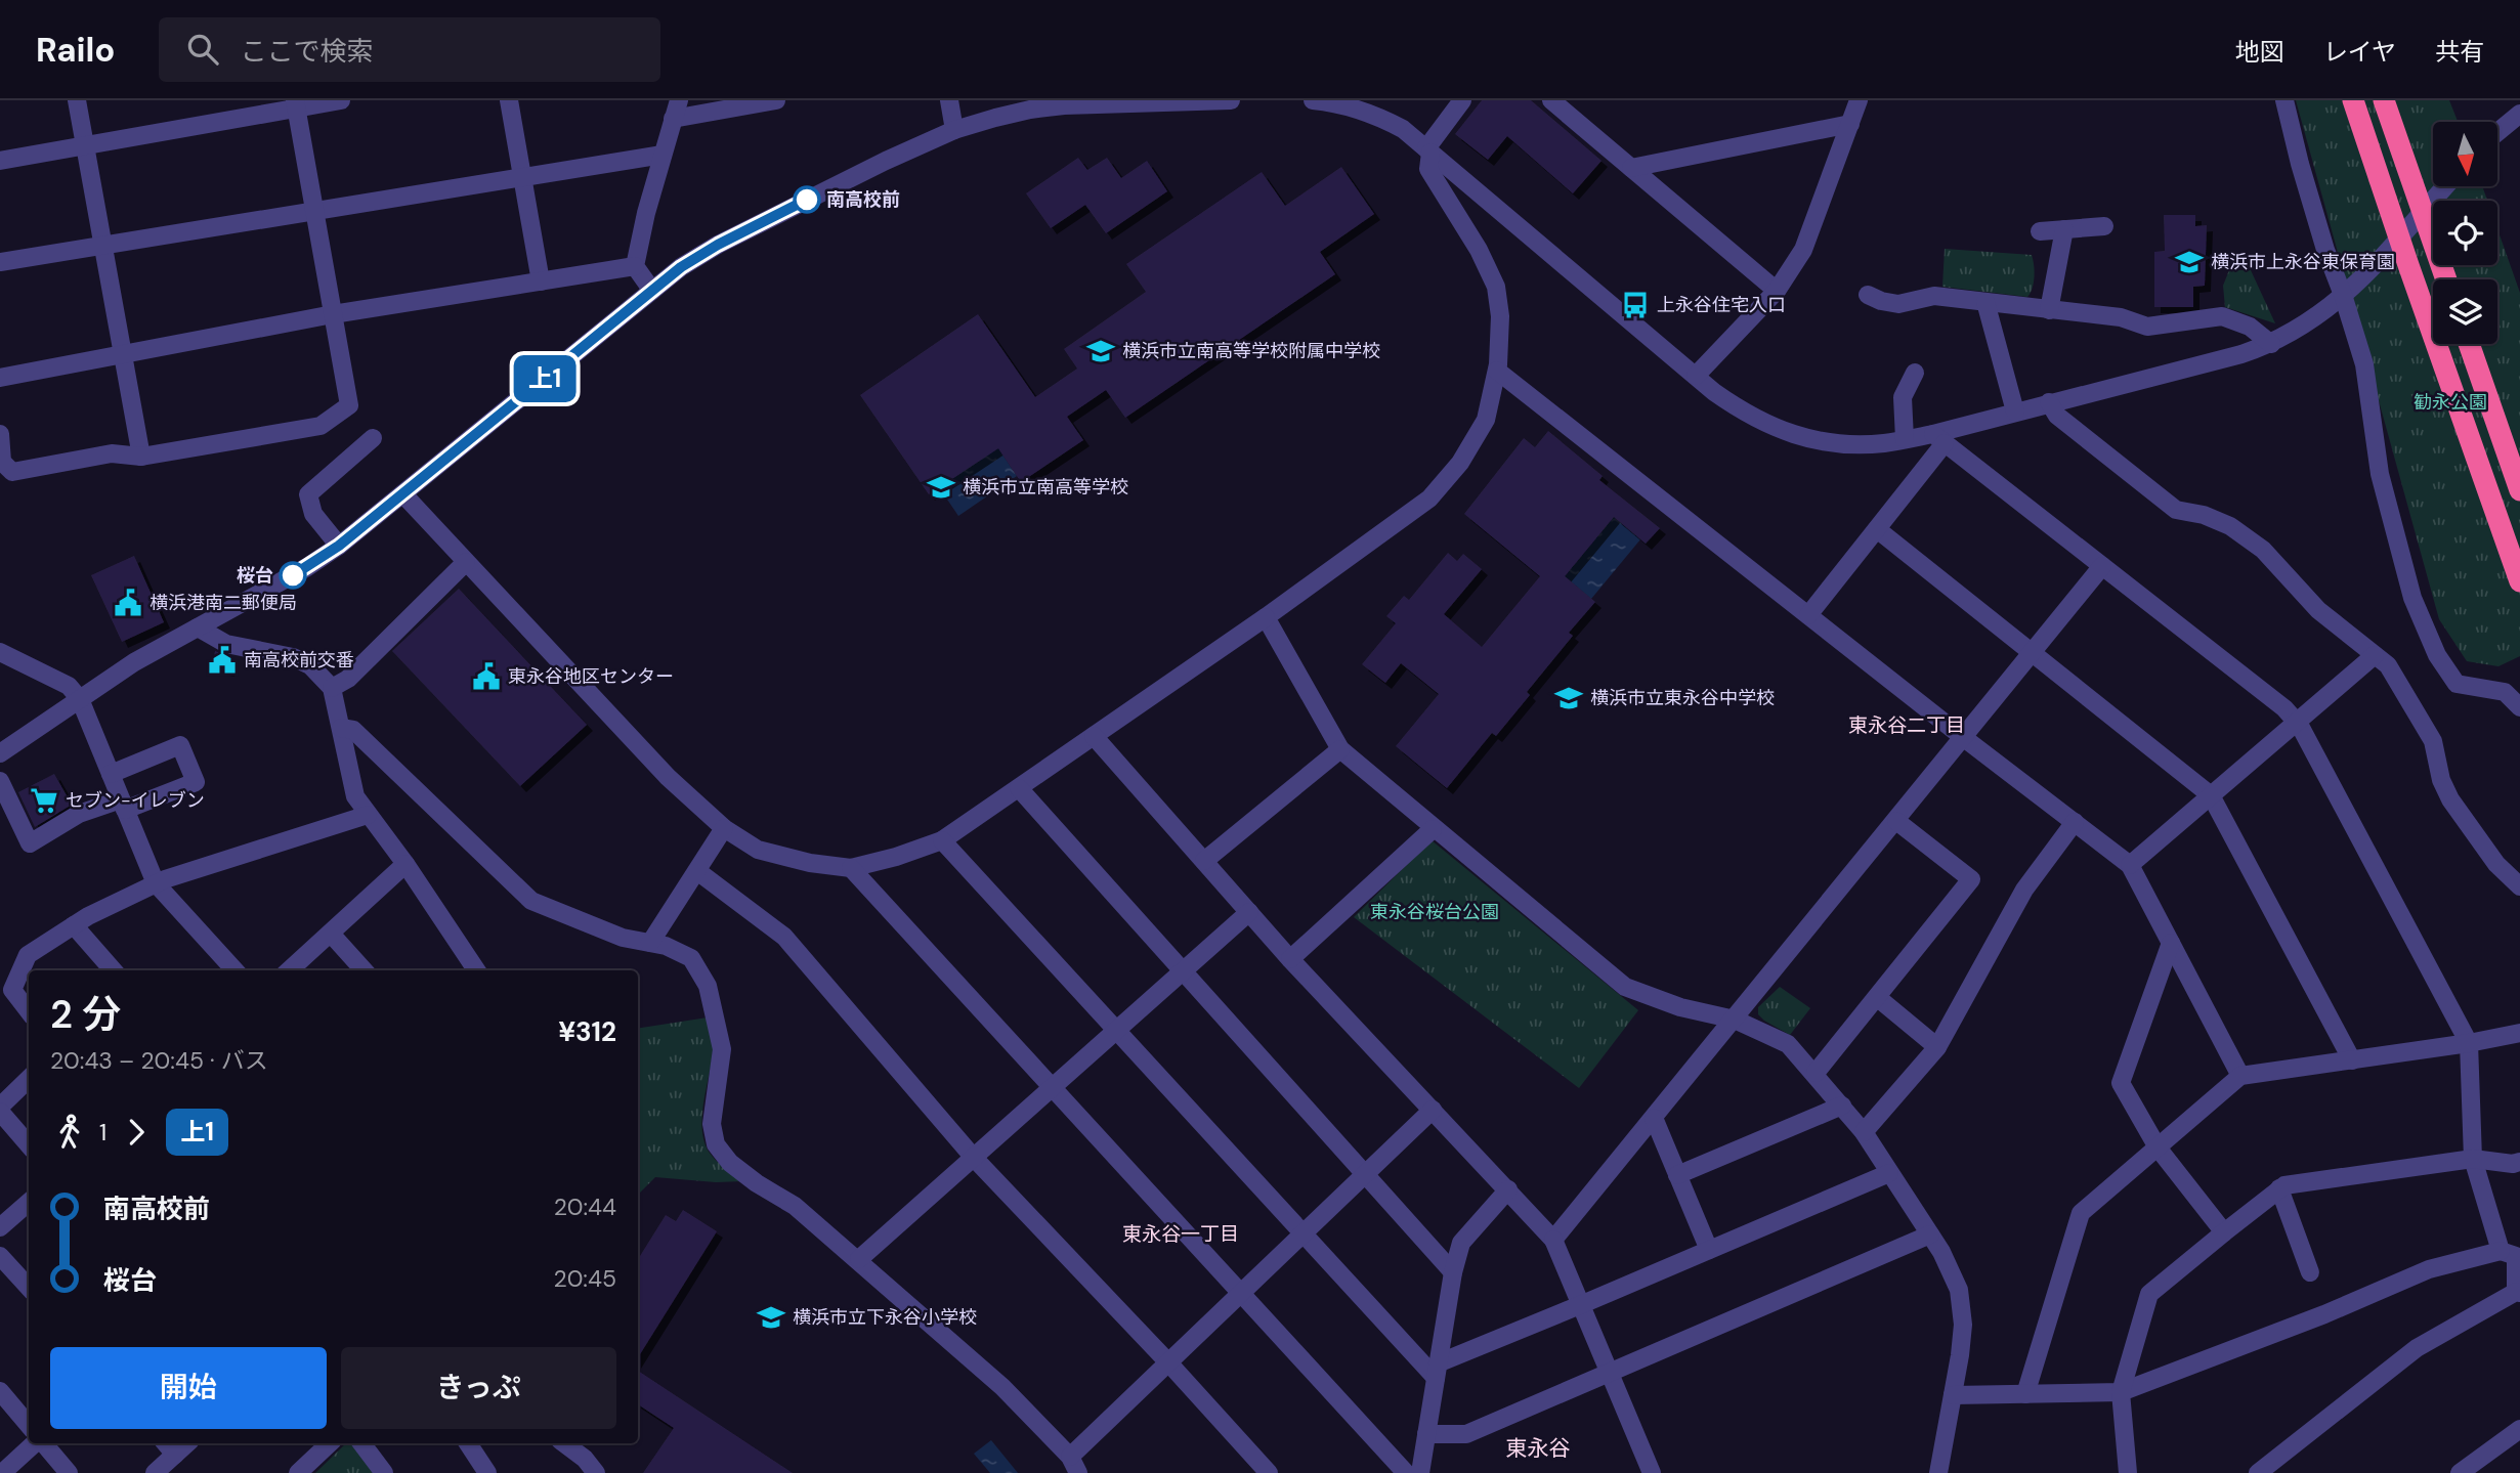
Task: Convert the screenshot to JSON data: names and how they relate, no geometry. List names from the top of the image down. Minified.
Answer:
{"districts":["東永谷二丁目","東永谷一丁目","東永谷"],"parks":["勧永公園","東永谷桜台公園"],"places":{"other":["南高校前","桜台"],"school or university":["横浜市上永谷東保育園","横浜市立南高等学校附属中学校","横浜市立南高等学校","横浜市立東永谷中学校","横浜市立下永谷小学校"],"bus stop":["上永谷住宅入口"],"public building":["横浜港南二郵便局","南高校前交番","東永谷地区センター"],"supermarket":["セブン-イレブン"]},"lines":["bus line 上1"],"north":"bottom","page":{"header":"Railo","search":"ここで検索","nav":["地図","レイヤ","共有"],"on_map":"上1","heading":["2 分","20:43 – 20:45 · バス","¥312"],"legs":["1","上1"],"list":[{"name":"南高校前","value":"20:44"},{"name":"桜台","value":"20:45"}],"buttons":["開始","きっぷ"]}}
